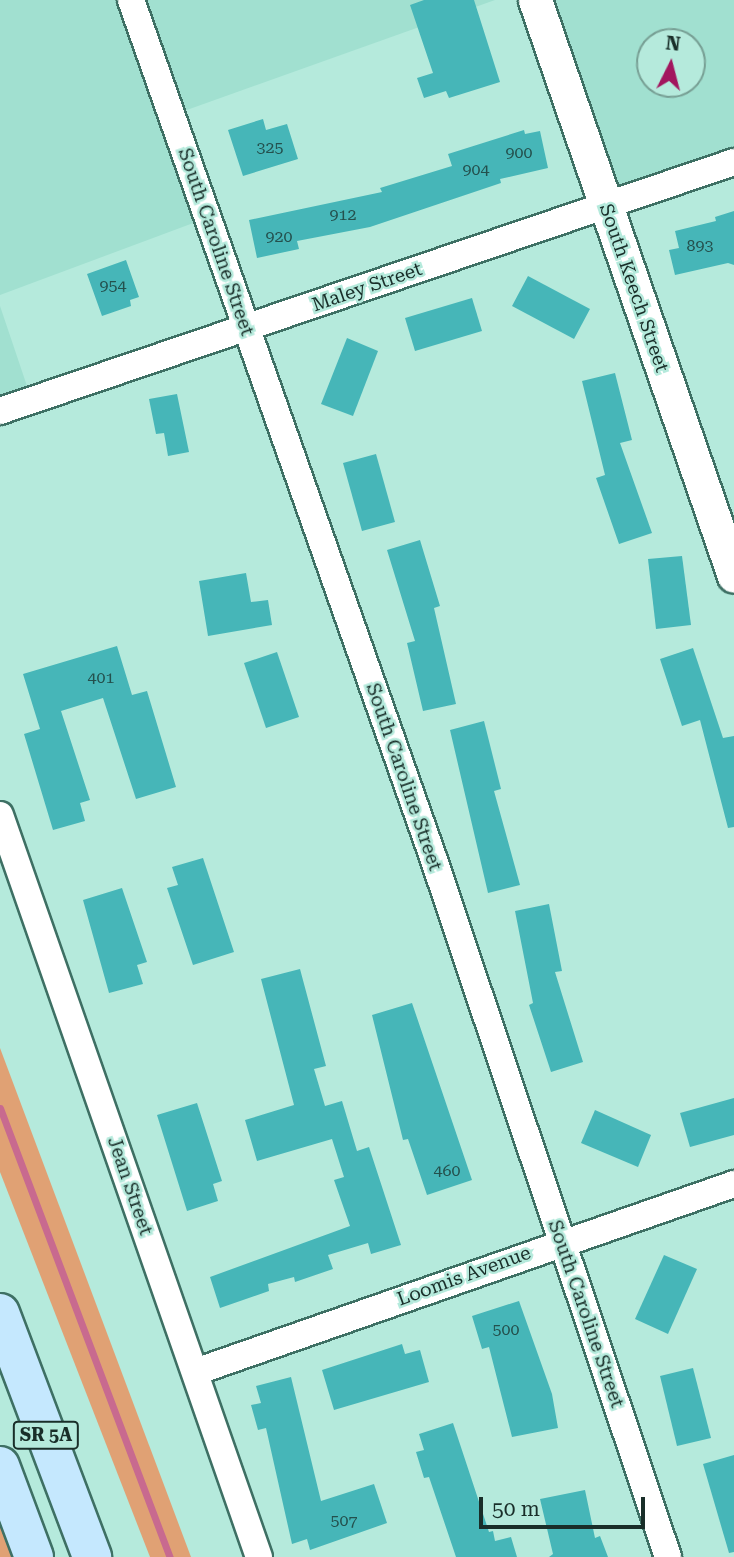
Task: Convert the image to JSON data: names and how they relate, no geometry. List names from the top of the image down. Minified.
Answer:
{"streets":{"main road":["SR 5A"],"street":["South Caroline Street","Maley Street","South Keech Street","Jean Street","Loomis Avenue"]},"crossings":[["South Caroline Street","Maley Street"],["South Caroline Street","Loomis Avenue"],["Maley Street","South Keech Street"],["Jean Street","Loomis Avenue"]],"house_numbers":["325","900","904","912","920","893","954","401","460","500","507"],"scale_bar":"50 m","north":"top"}
